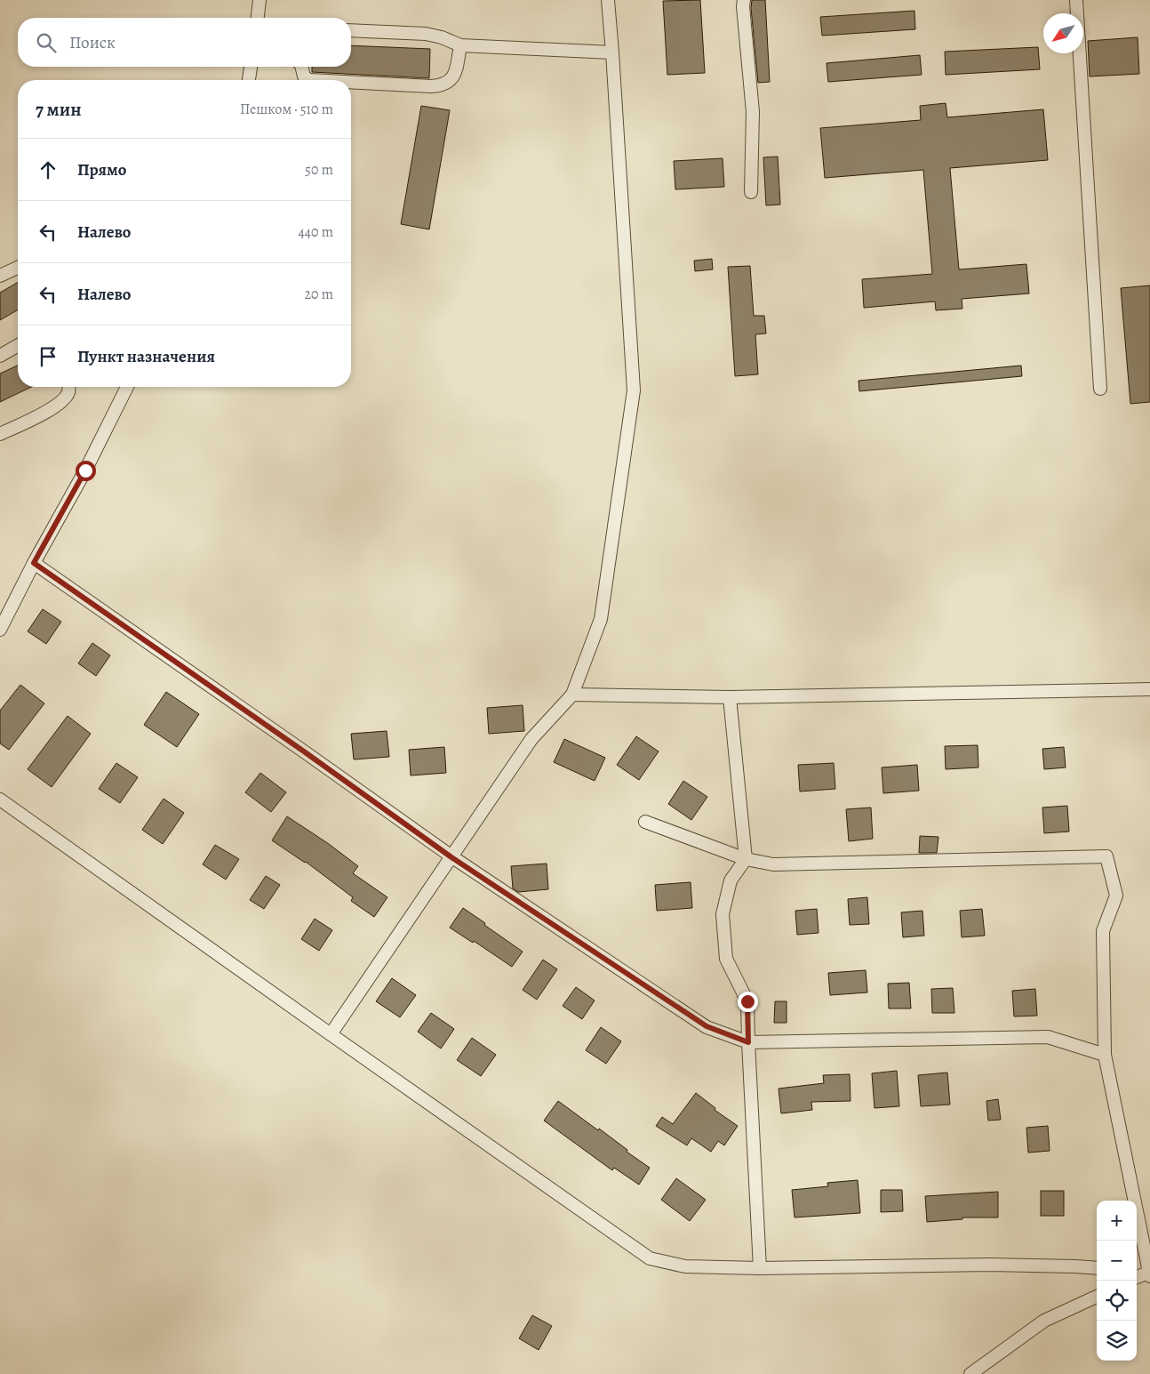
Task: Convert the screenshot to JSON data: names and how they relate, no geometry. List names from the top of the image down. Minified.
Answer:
{"north":"bottom left","page":{"search":"Поиск","heading":["7 мин","Пешком · 510 m"],"list":[["Прямо","50 m"],["Налево","440 m"],["Налево","20 m"],"Пункт назначения"],"map_buttons":["+","−"]}}
